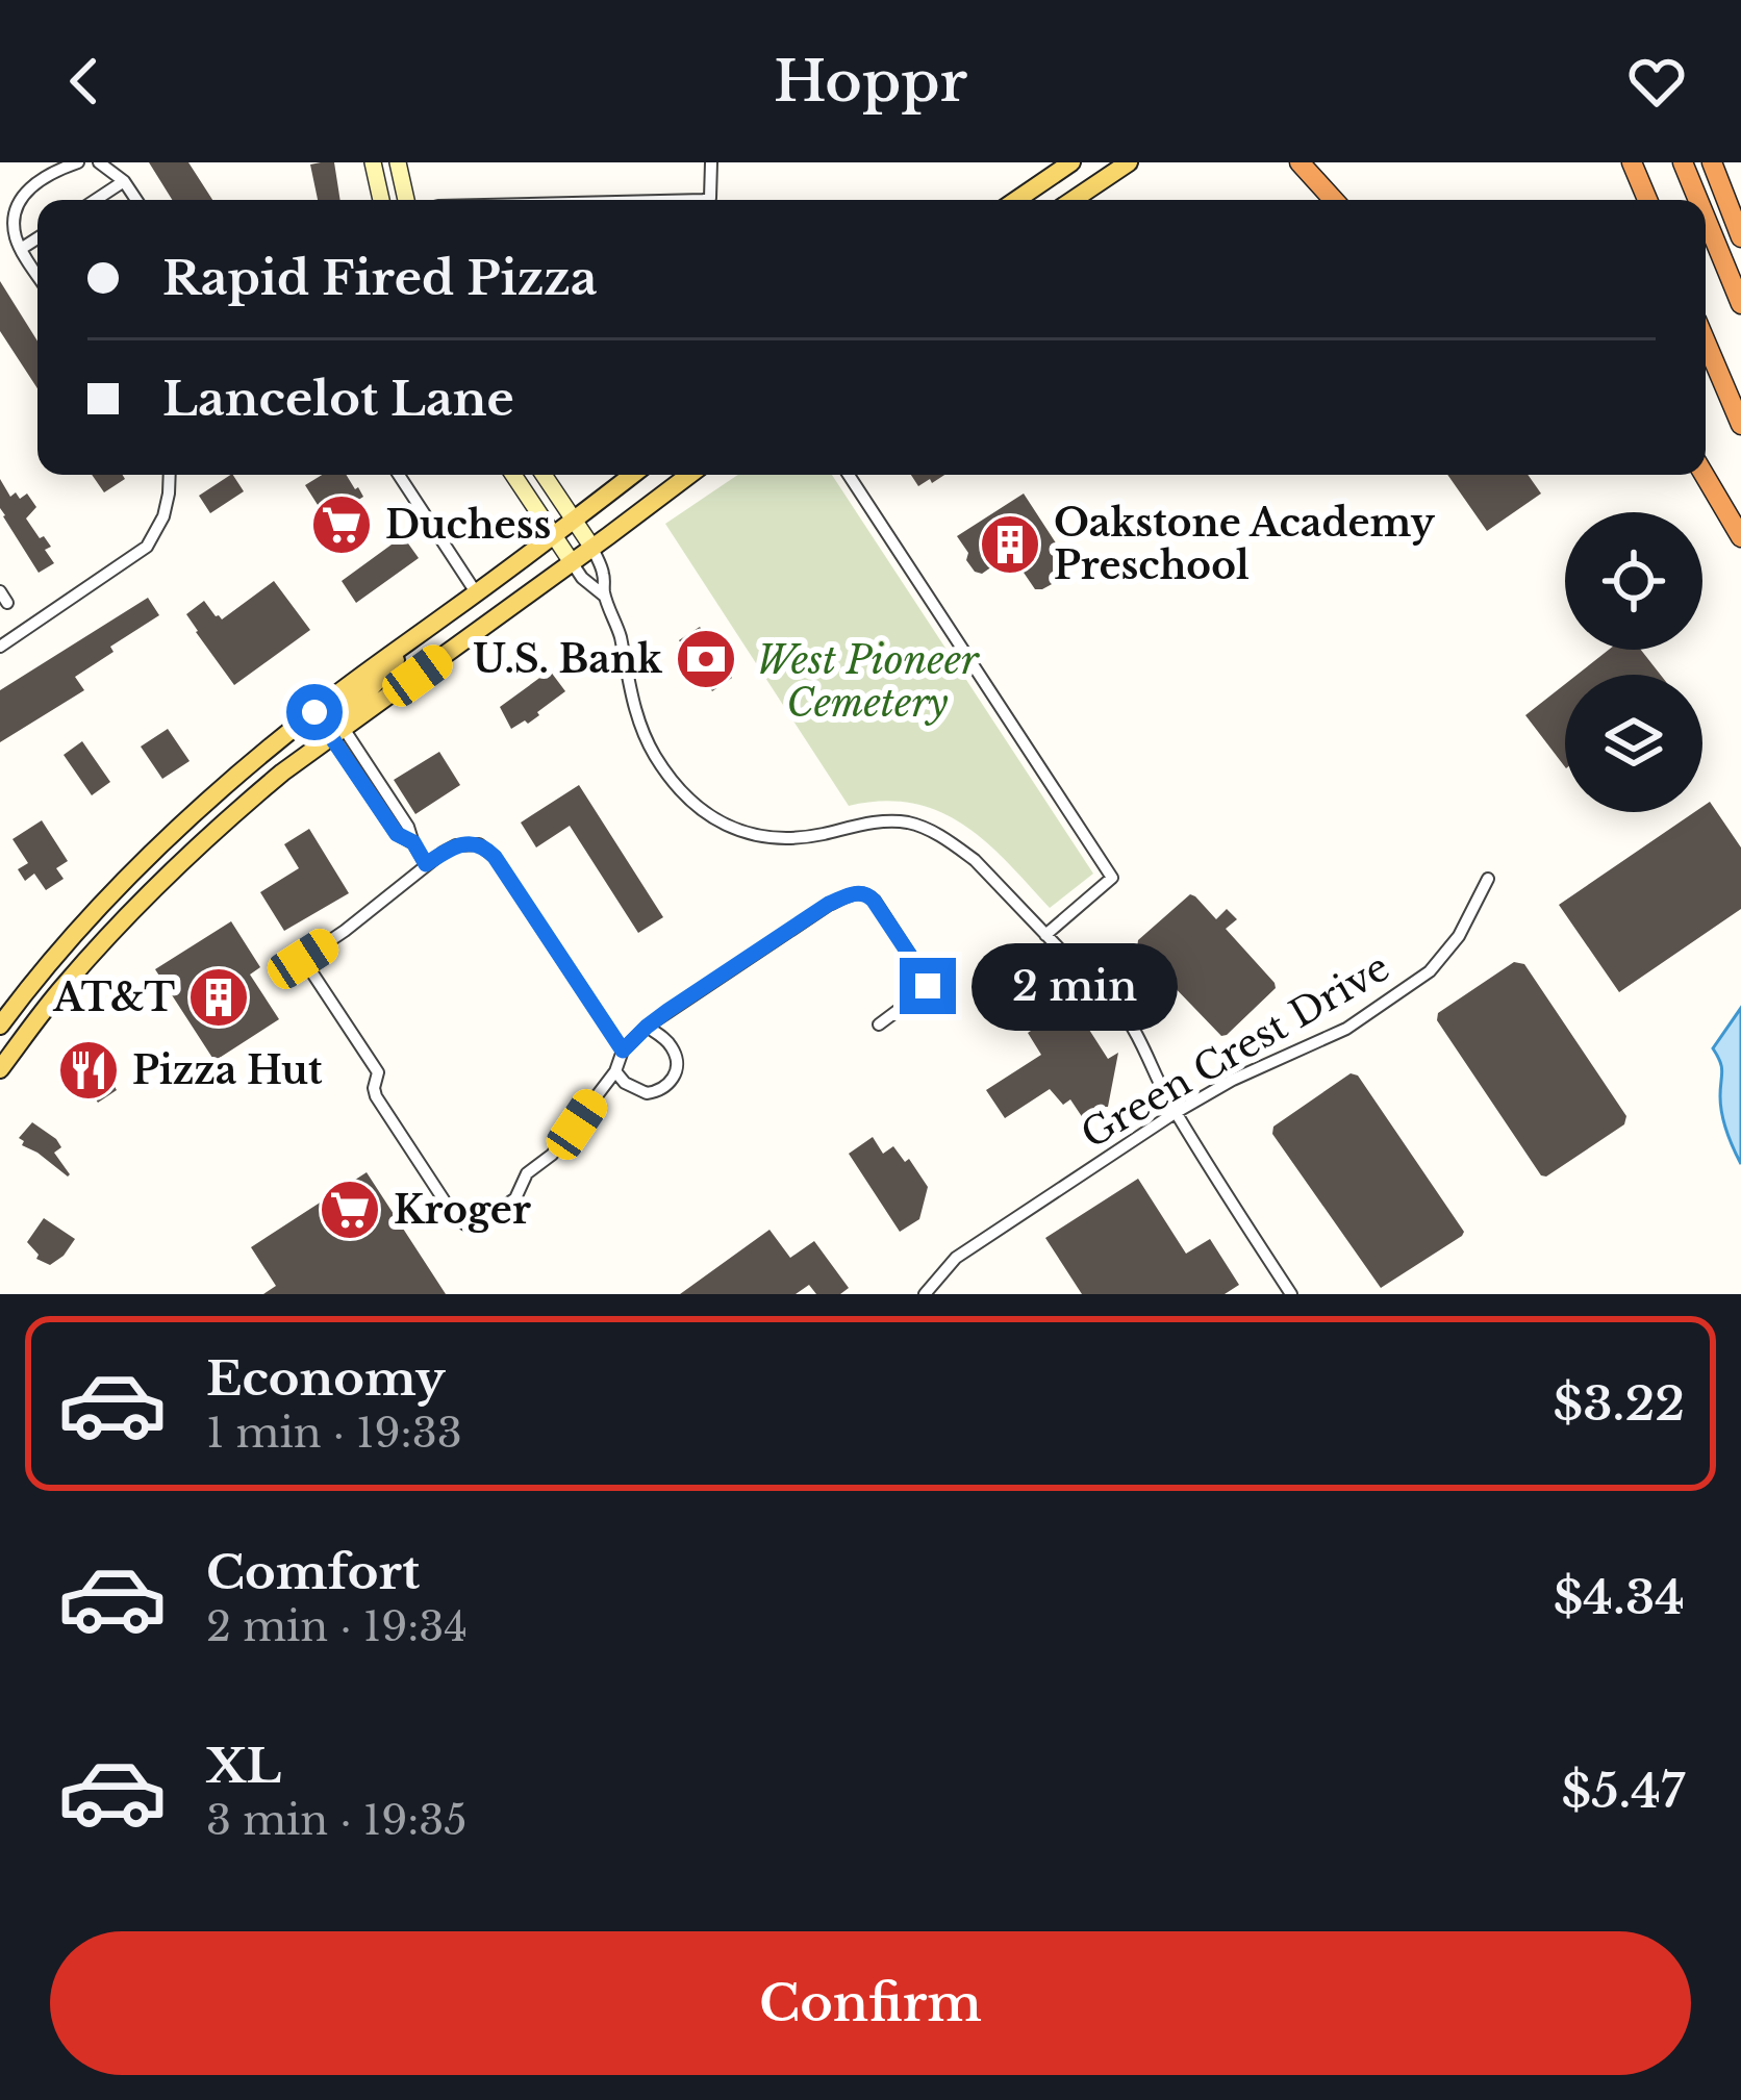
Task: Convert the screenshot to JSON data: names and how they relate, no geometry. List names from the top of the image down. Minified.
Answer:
{"streets":{"street":["Green Crest Drive"]},"parks":["West Pioneer Cemetery"],"places":{"supermarket":["Duchess","Kroger"],"building":["Oakstone Academy Preschool","AT&T"],"bank":["U.S. Bank"],"restaurant":["Pizza Hut"]},"page":{"header":"Hoppr","banner":["Rapid Fired Pizza","Lancelot Lane"],"bubble":"2 min","list":[{"name":"Economy","note":"1 min · 19:33","value":"$3.22"},{"name":"Comfort","note":"2 min · 19:34","value":"$4.34"},{"name":"XL","note":"3 min · 19:35","value":"$5.47"}],"buttons":"Confirm"}}
